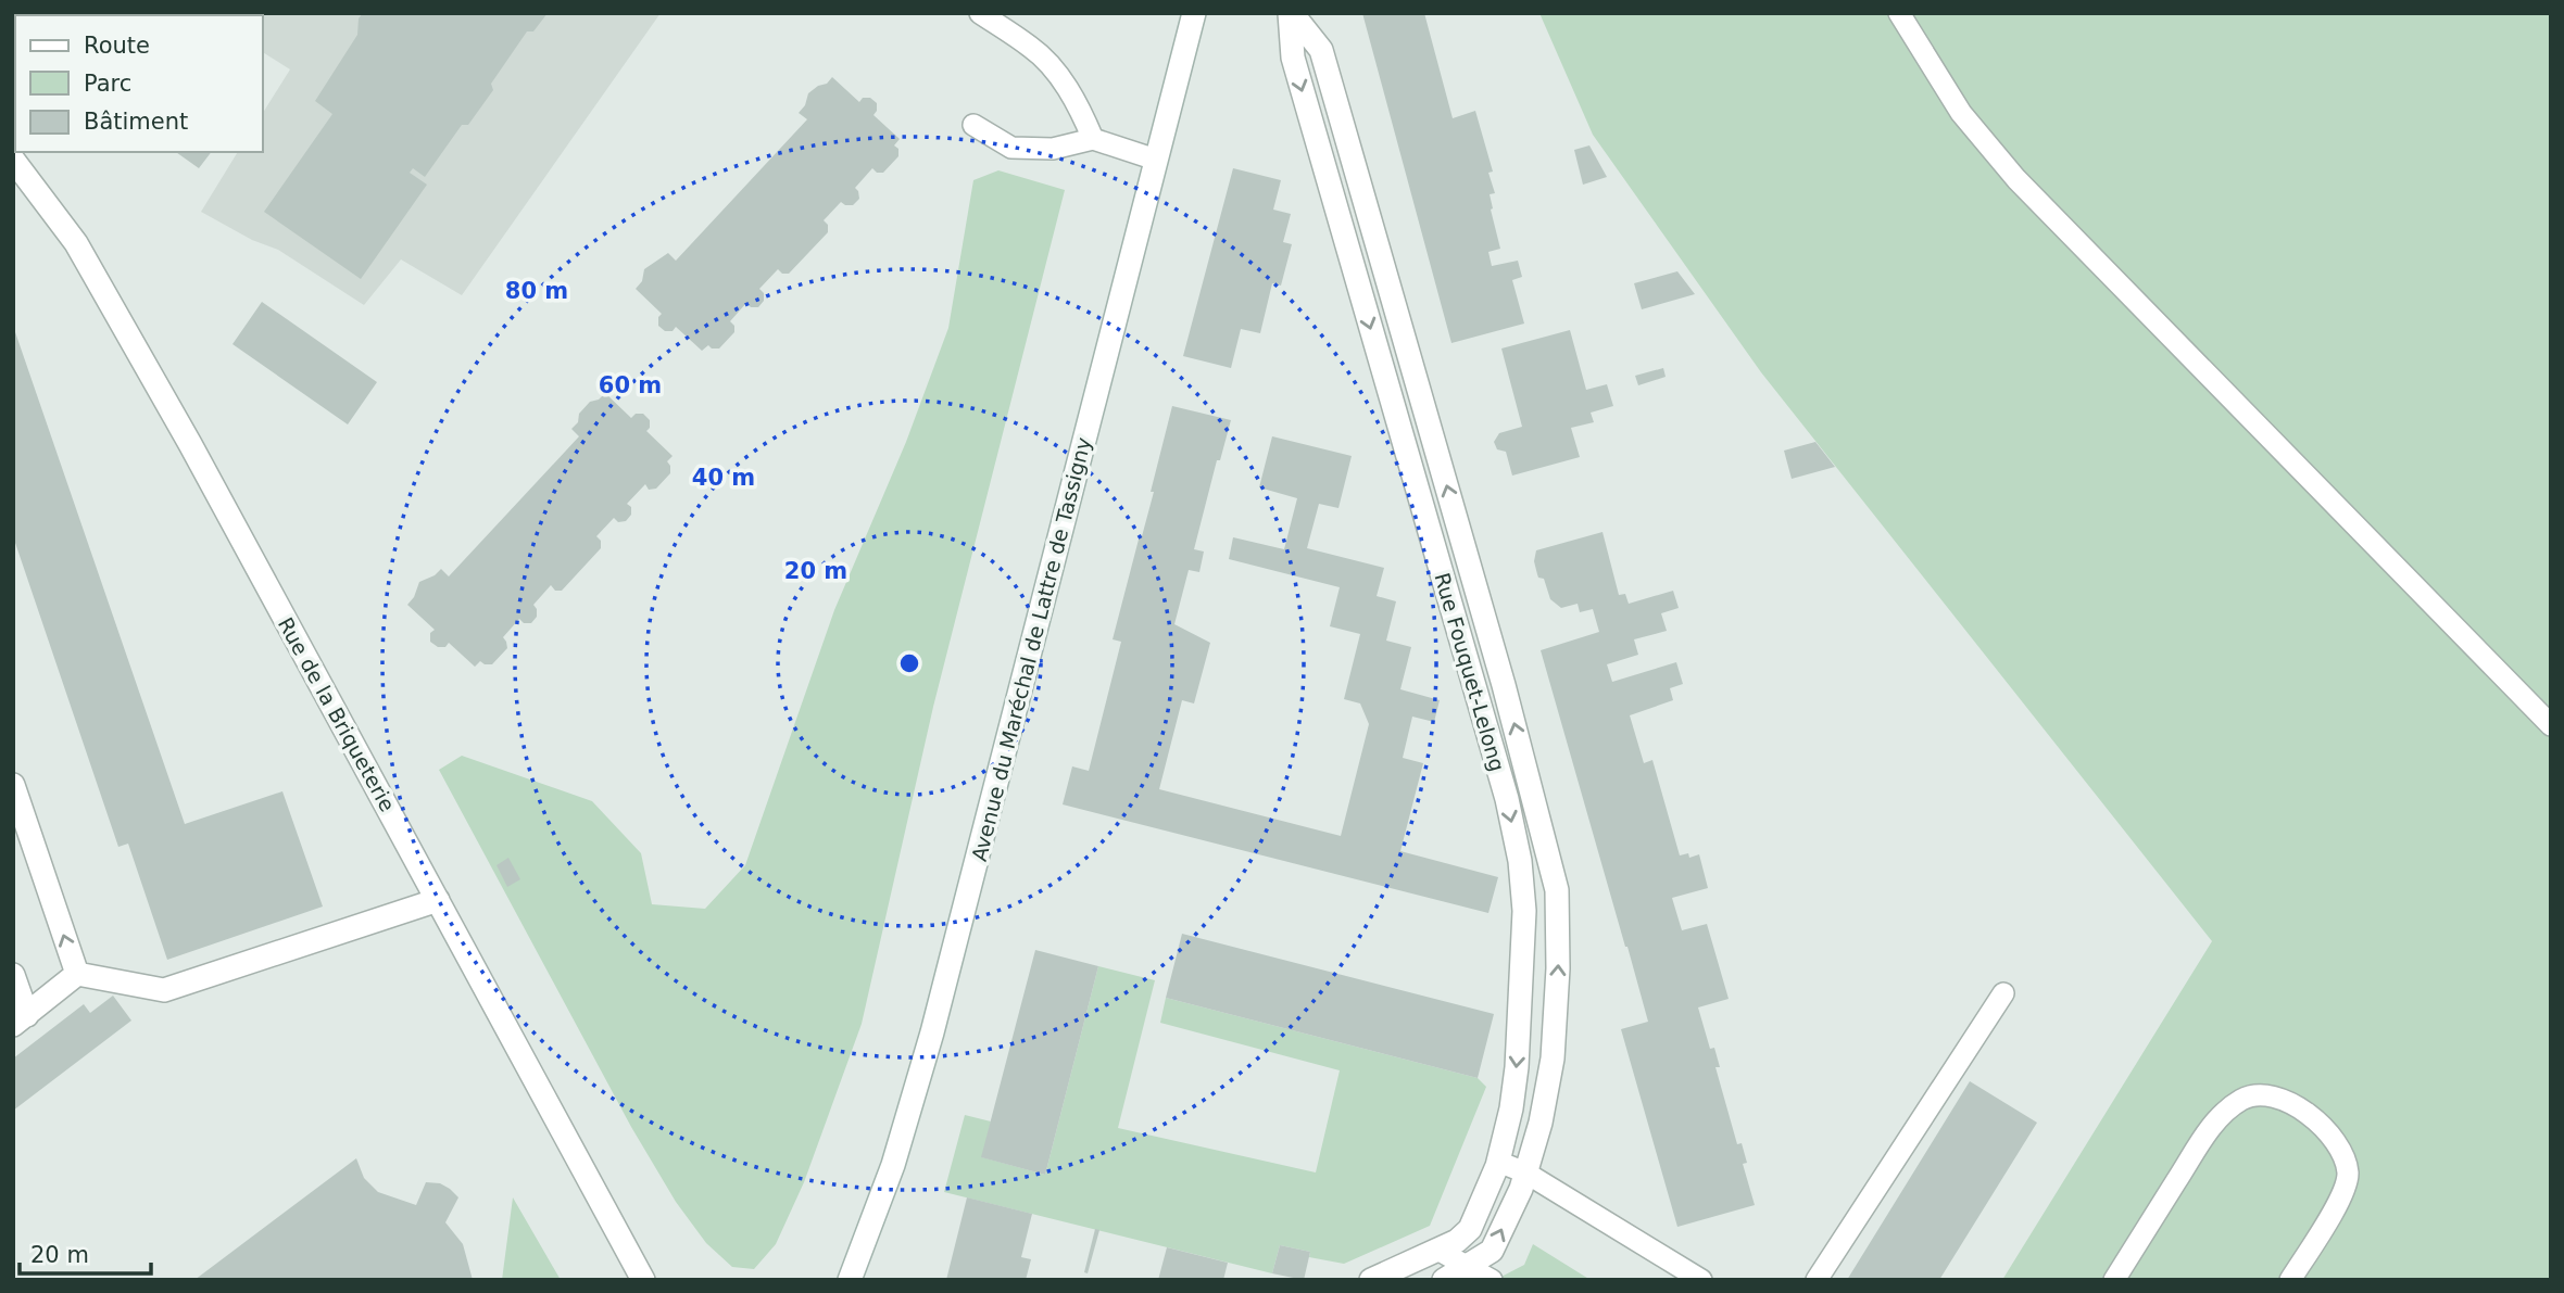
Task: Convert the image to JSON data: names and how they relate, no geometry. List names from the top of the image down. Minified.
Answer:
{"streets":{"street":["Avenue du Maréchal de Lattre de Tassigny","Rue Fouquet-Lelong","Rue de la Briqueterie"]},"legend":["Route","Parc","Bâtiment"],"scale_bar":"20 m","rings":["80 m","60 m","40 m","20 m"]}
